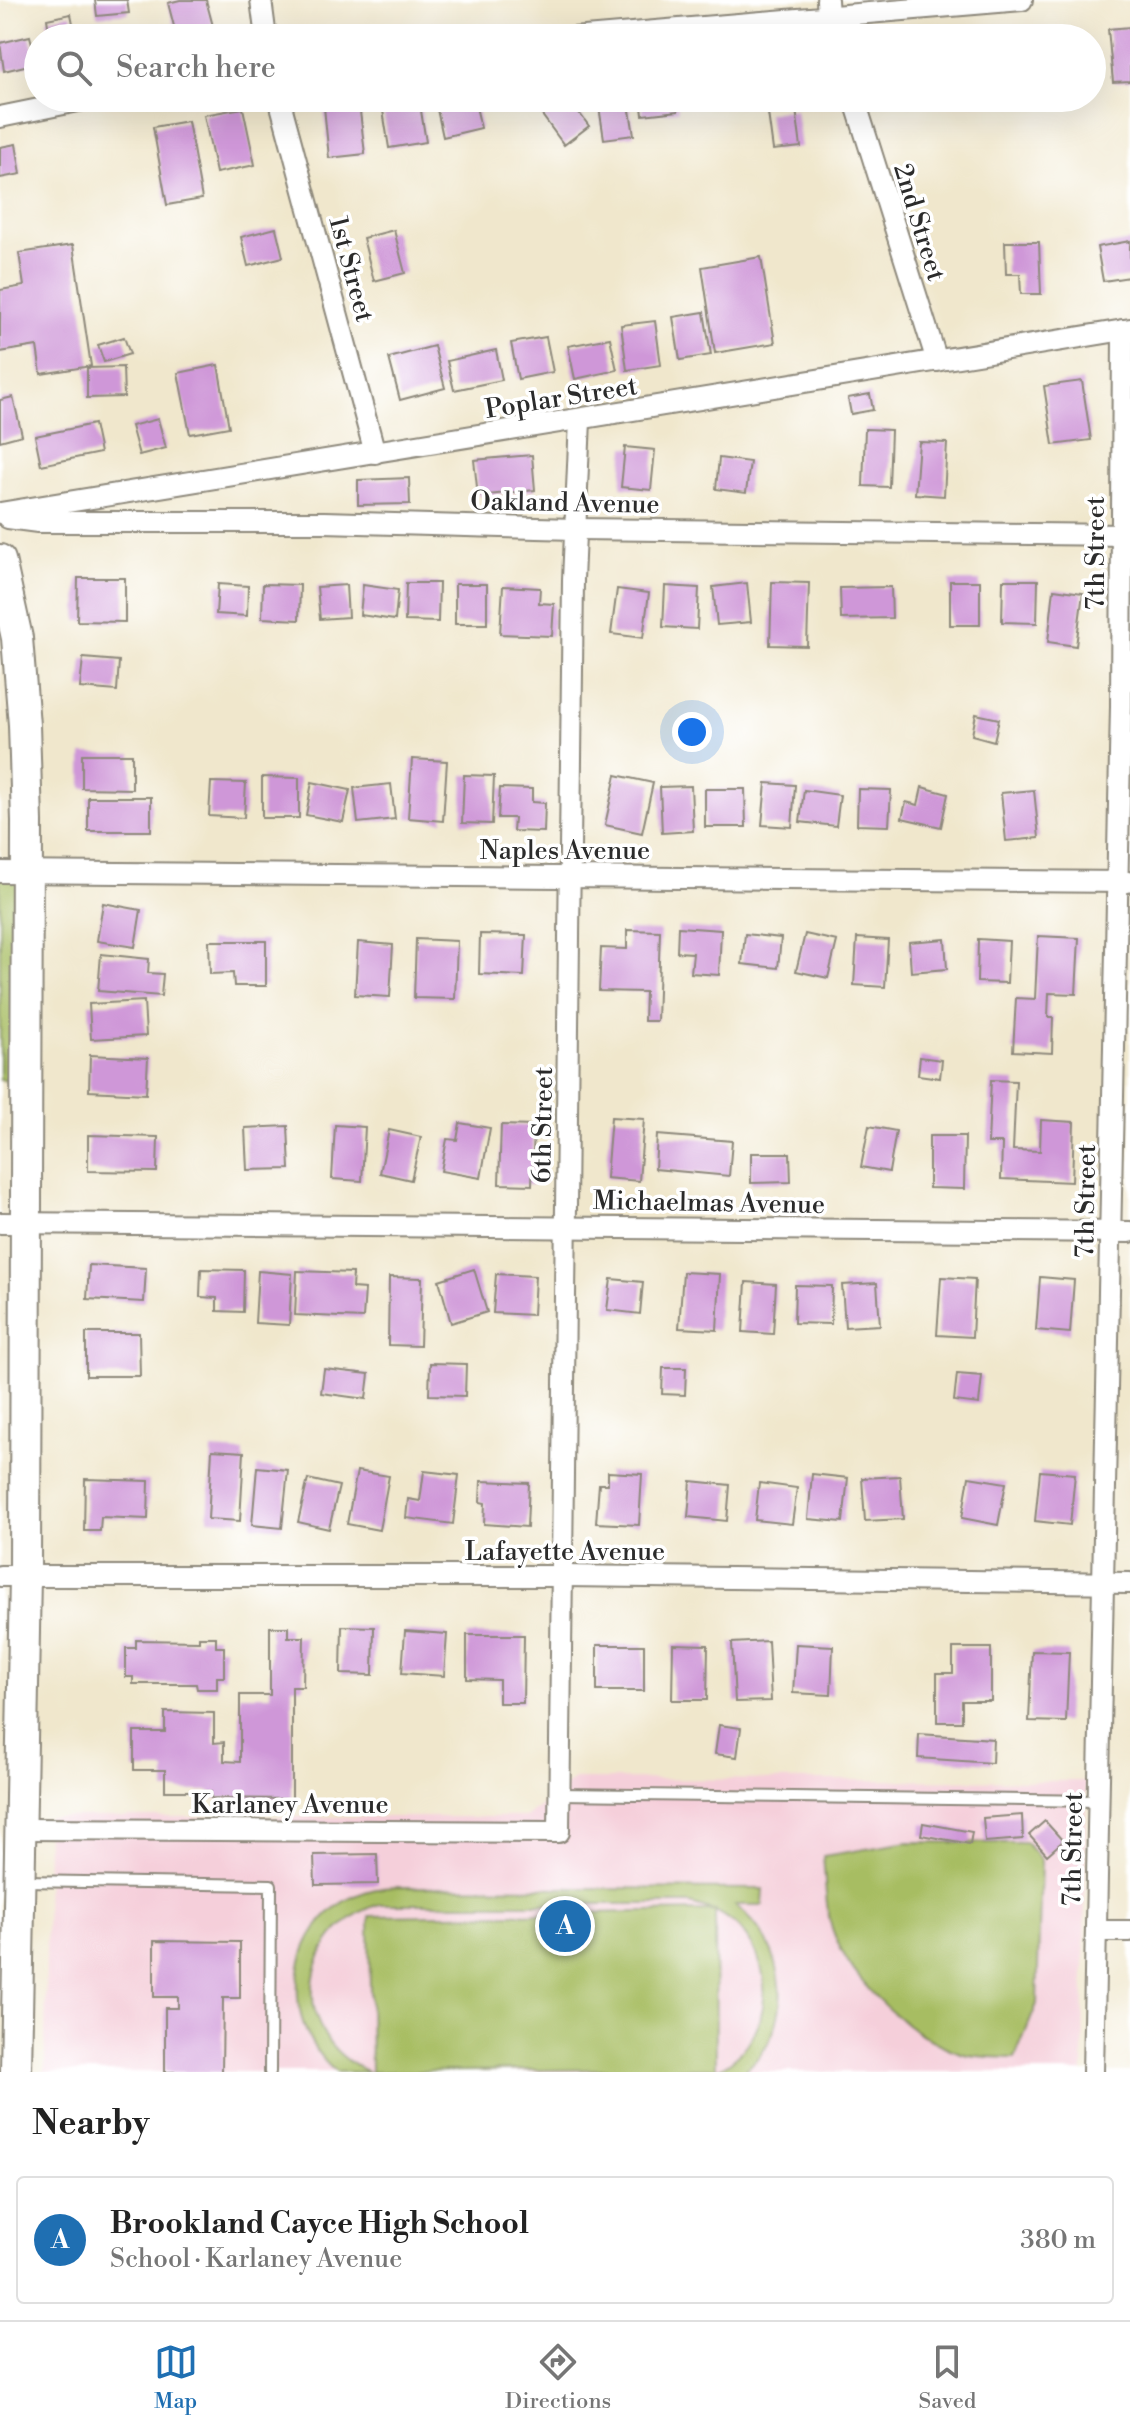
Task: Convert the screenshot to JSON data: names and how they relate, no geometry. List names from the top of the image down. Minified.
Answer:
{"streets":{"street":["2nd Street","1st Street","Poplar Street","Oakland Avenue","7th Street","Naples Avenue","6th Street","Michaelmas Avenue","Lafayette Avenue","Karlaney Avenue"]},"crossings":[["2nd Street","Poplar Street"],["1st Street","Poplar Street"],["Poplar Street","Oakland Avenue"],["Poplar Street","7th Street"],["Poplar Street","6th Street"],["Oakland Avenue","7th Street"],["Oakland Avenue","6th Street"],["7th Street","Naples Avenue"],["7th Street","Michaelmas Avenue"],["7th Street","Lafayette Avenue"],["Naples Avenue","6th Street"],["6th Street","Michaelmas Avenue"],["6th Street","Lafayette Avenue"],["6th Street","Karlaney Avenue"]],"page":{"search":"Search here","pins":"A","heading":"Nearby","list":[{"mark":"A","name":"Brookland Cayce High School","note":"School · Karlaney Avenue","value":"380 m"}],"nav":["Map","Directions","Saved"]}}
